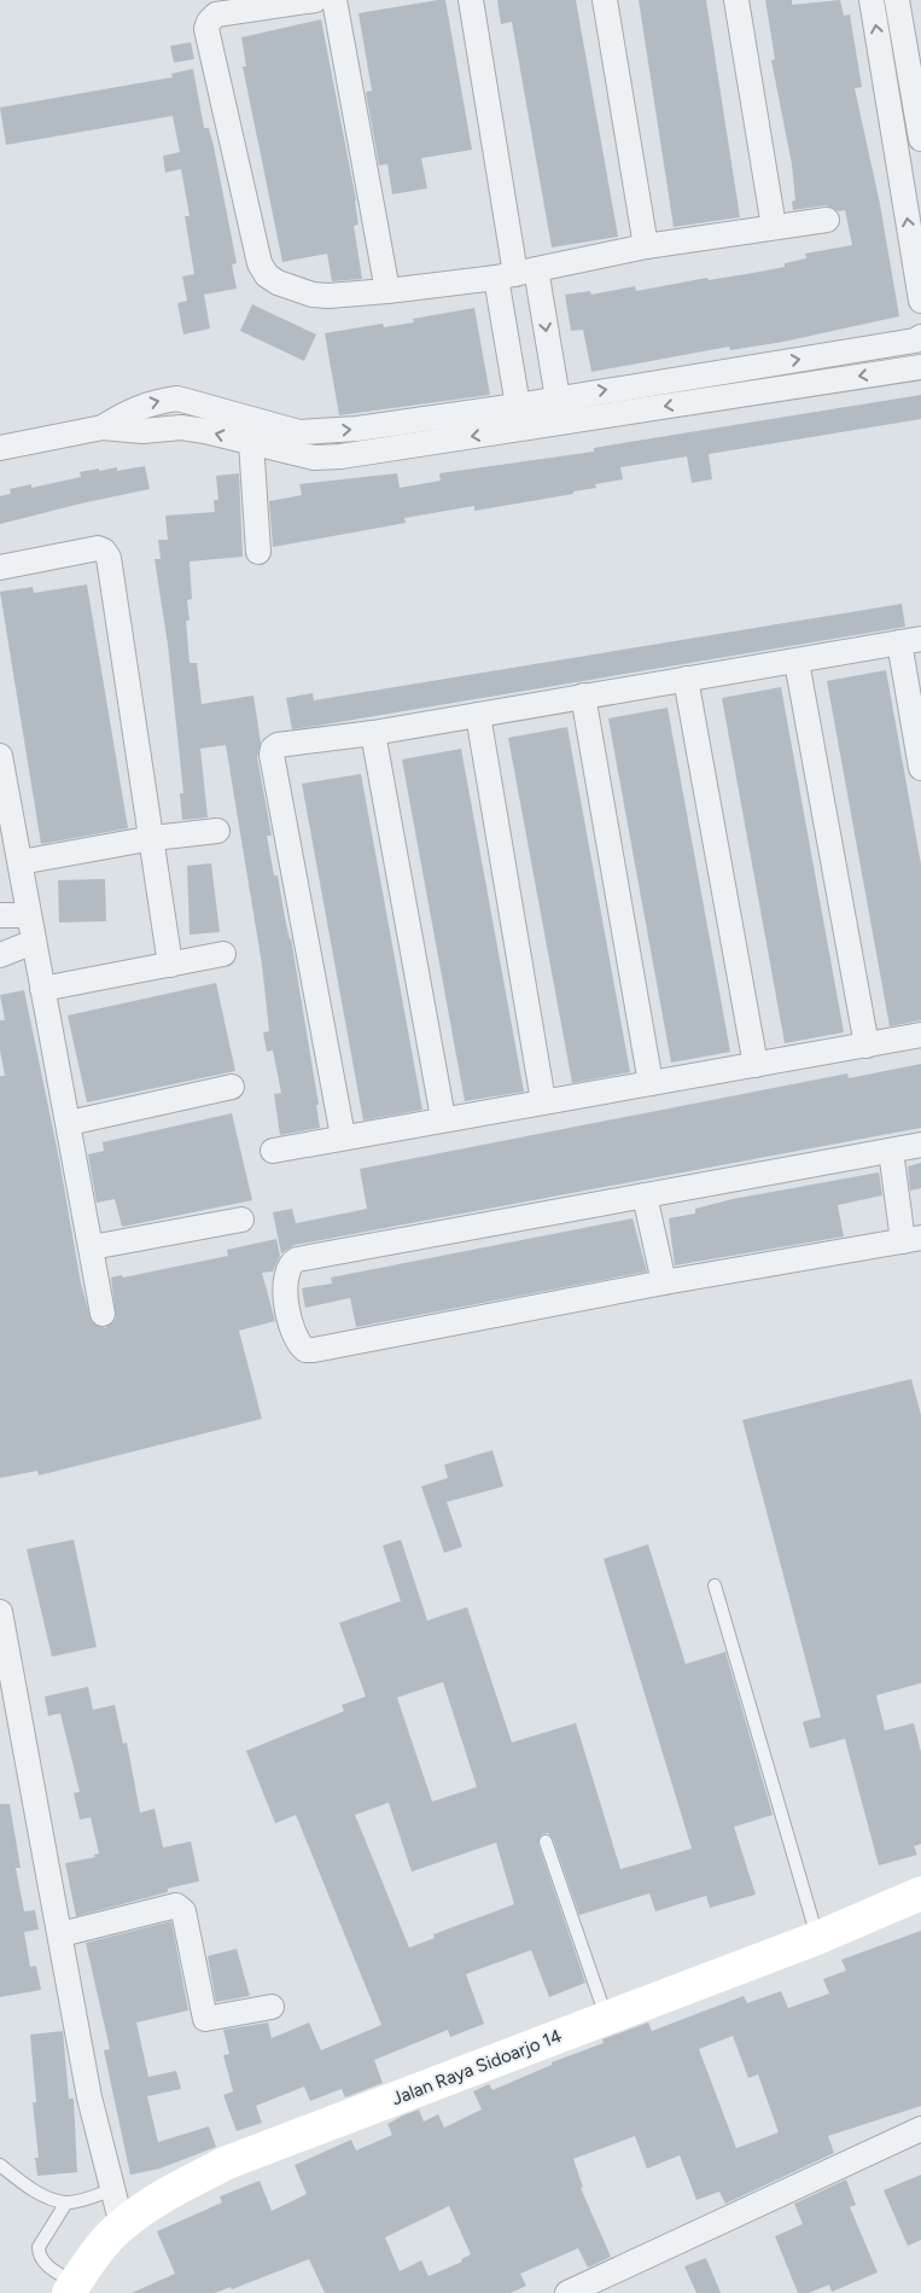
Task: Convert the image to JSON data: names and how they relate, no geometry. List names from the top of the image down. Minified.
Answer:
{"streets":{"main road":["Jalan Raya Sidoarjo 14"]}}
